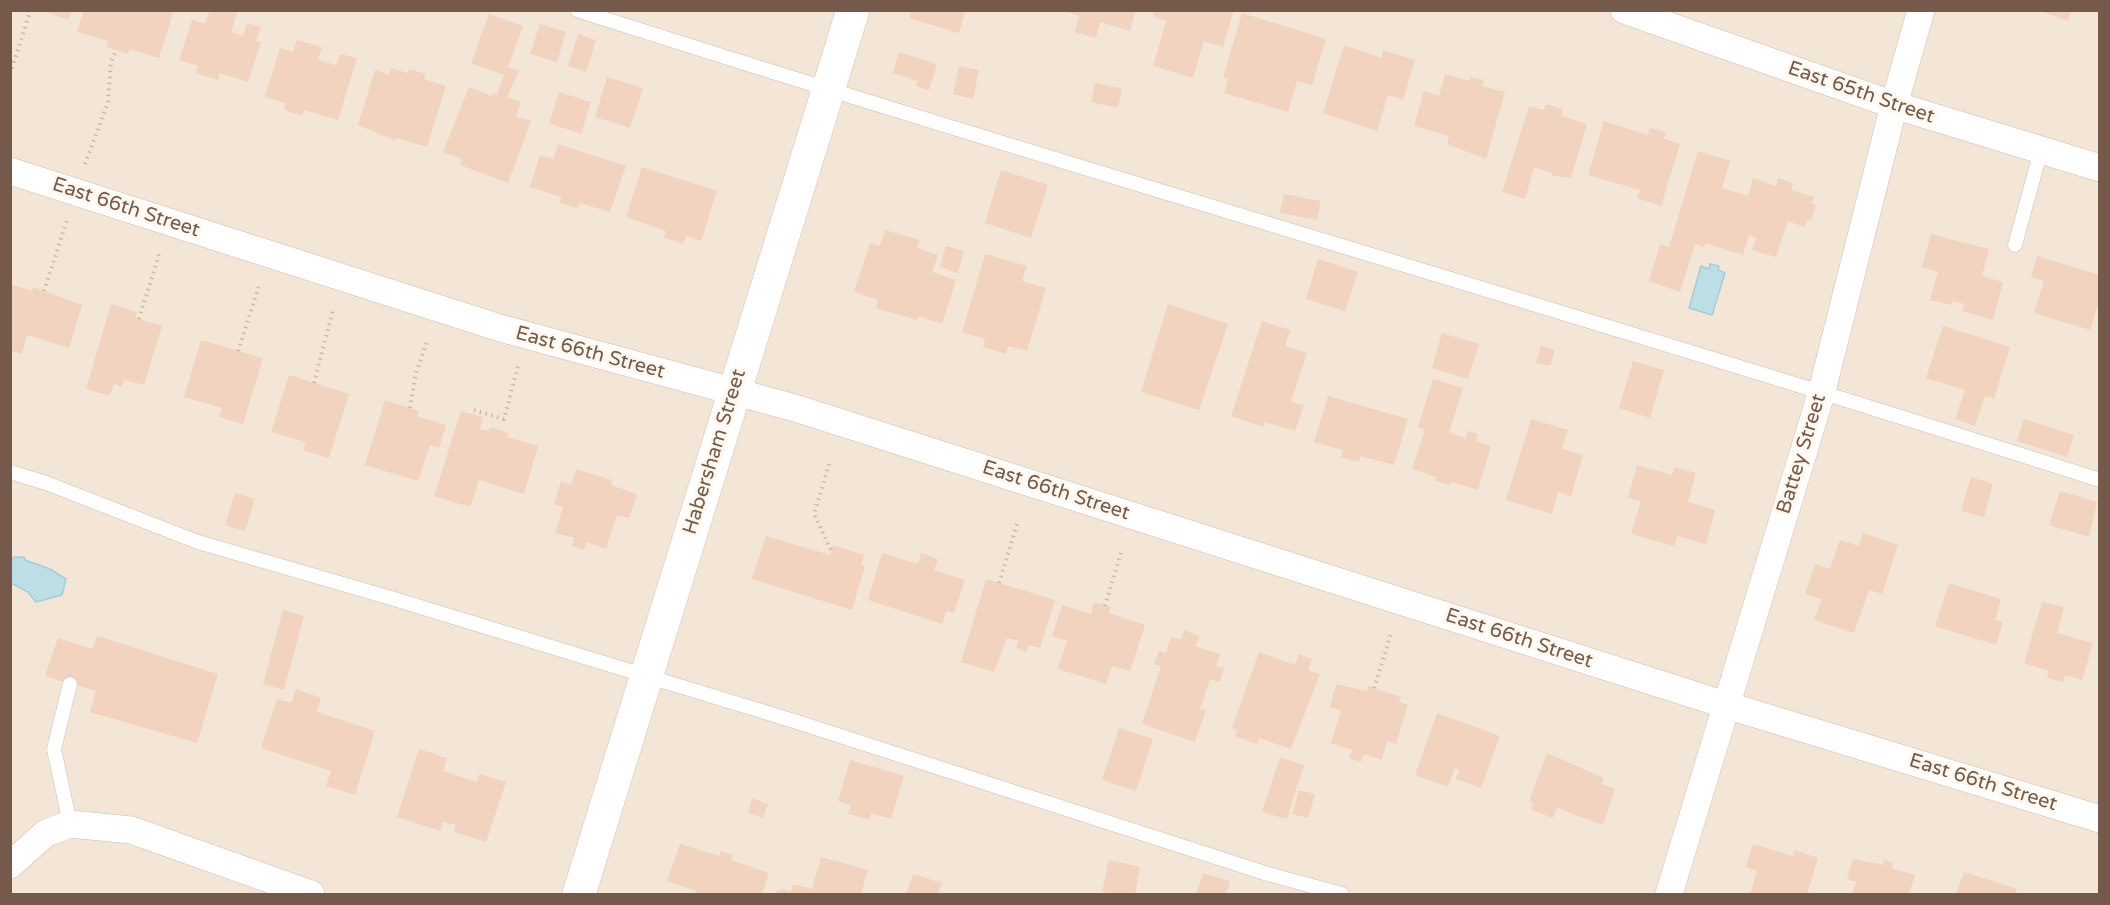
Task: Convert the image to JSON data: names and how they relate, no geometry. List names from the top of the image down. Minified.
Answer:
{"streets":{"street":["East 65th Street","East 66th Street","Habersham Street","Battey Street"]},"crossings":[["East 65th Street","Battey Street"],["East 66th Street","Habersham Street"],["East 66th Street","Battey Street"]]}
